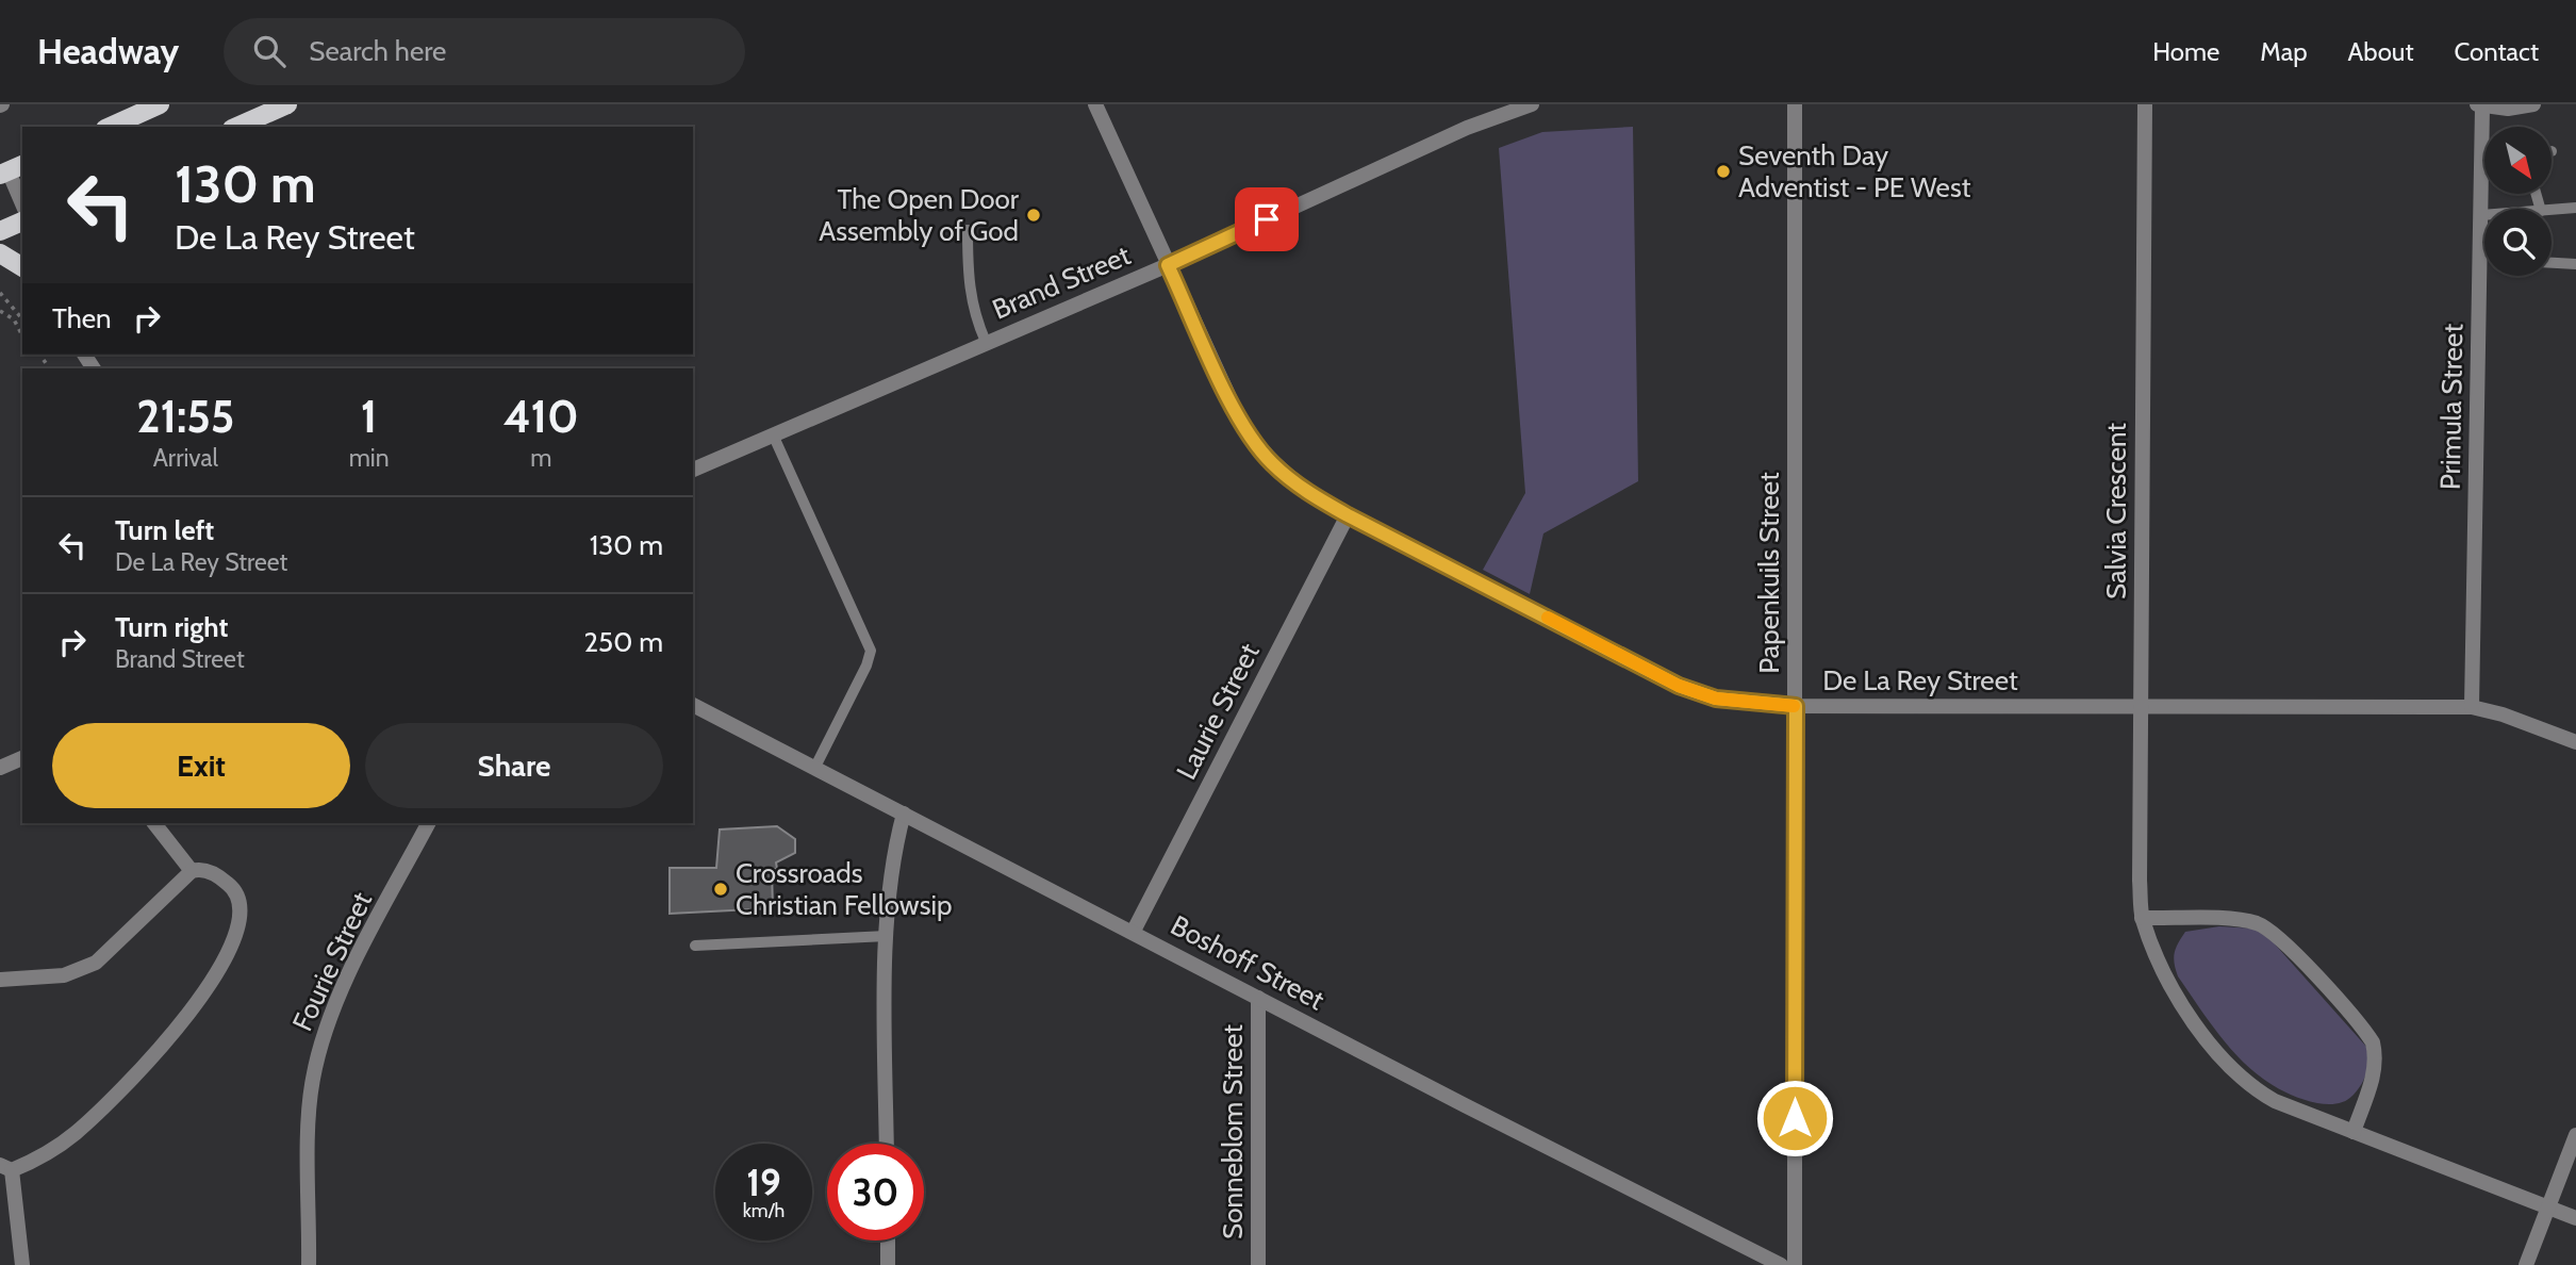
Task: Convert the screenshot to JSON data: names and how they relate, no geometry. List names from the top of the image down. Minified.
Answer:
{"streets":{"street":["Brand Street","Primula Street","Salvia Crescent","Papenkuils Street","De La Rey Street","Laurie Street","Fourie Street","Boshoff Street","Sonneblom Street"]},"crossings":[["Brand Street","De La Rey Street"],["Primula Street","De La Rey Street"],["Salvia Crescent","De La Rey Street"],["Papenkuils Street","De La Rey Street"],["De La Rey Street","Laurie Street"],["Laurie Street","Boshoff Street"],["Boshoff Street","Sonneblom Street"]],"places":["Seventh Day Adventist - PE West","The Open Door Assembly of God","Crossroads Christian Fellowsip"],"north":"bottom right","page":{"header":"Headway","search":"Search here","nav":["Home","Map","About","Contact"],"turn":["130 m","De La Rey Street"],"then":"Then","eta":["21:55","Arrival","1","min","410","m"],"list":[{"name":"Turn left","note":"De La Rey Street","value":"130 m"},{"name":"Turn right","note":"Brand Street","value":"250 m"}],"buttons":["Exit","Share"],"speed":"19 km/h","limit":"30"}}
